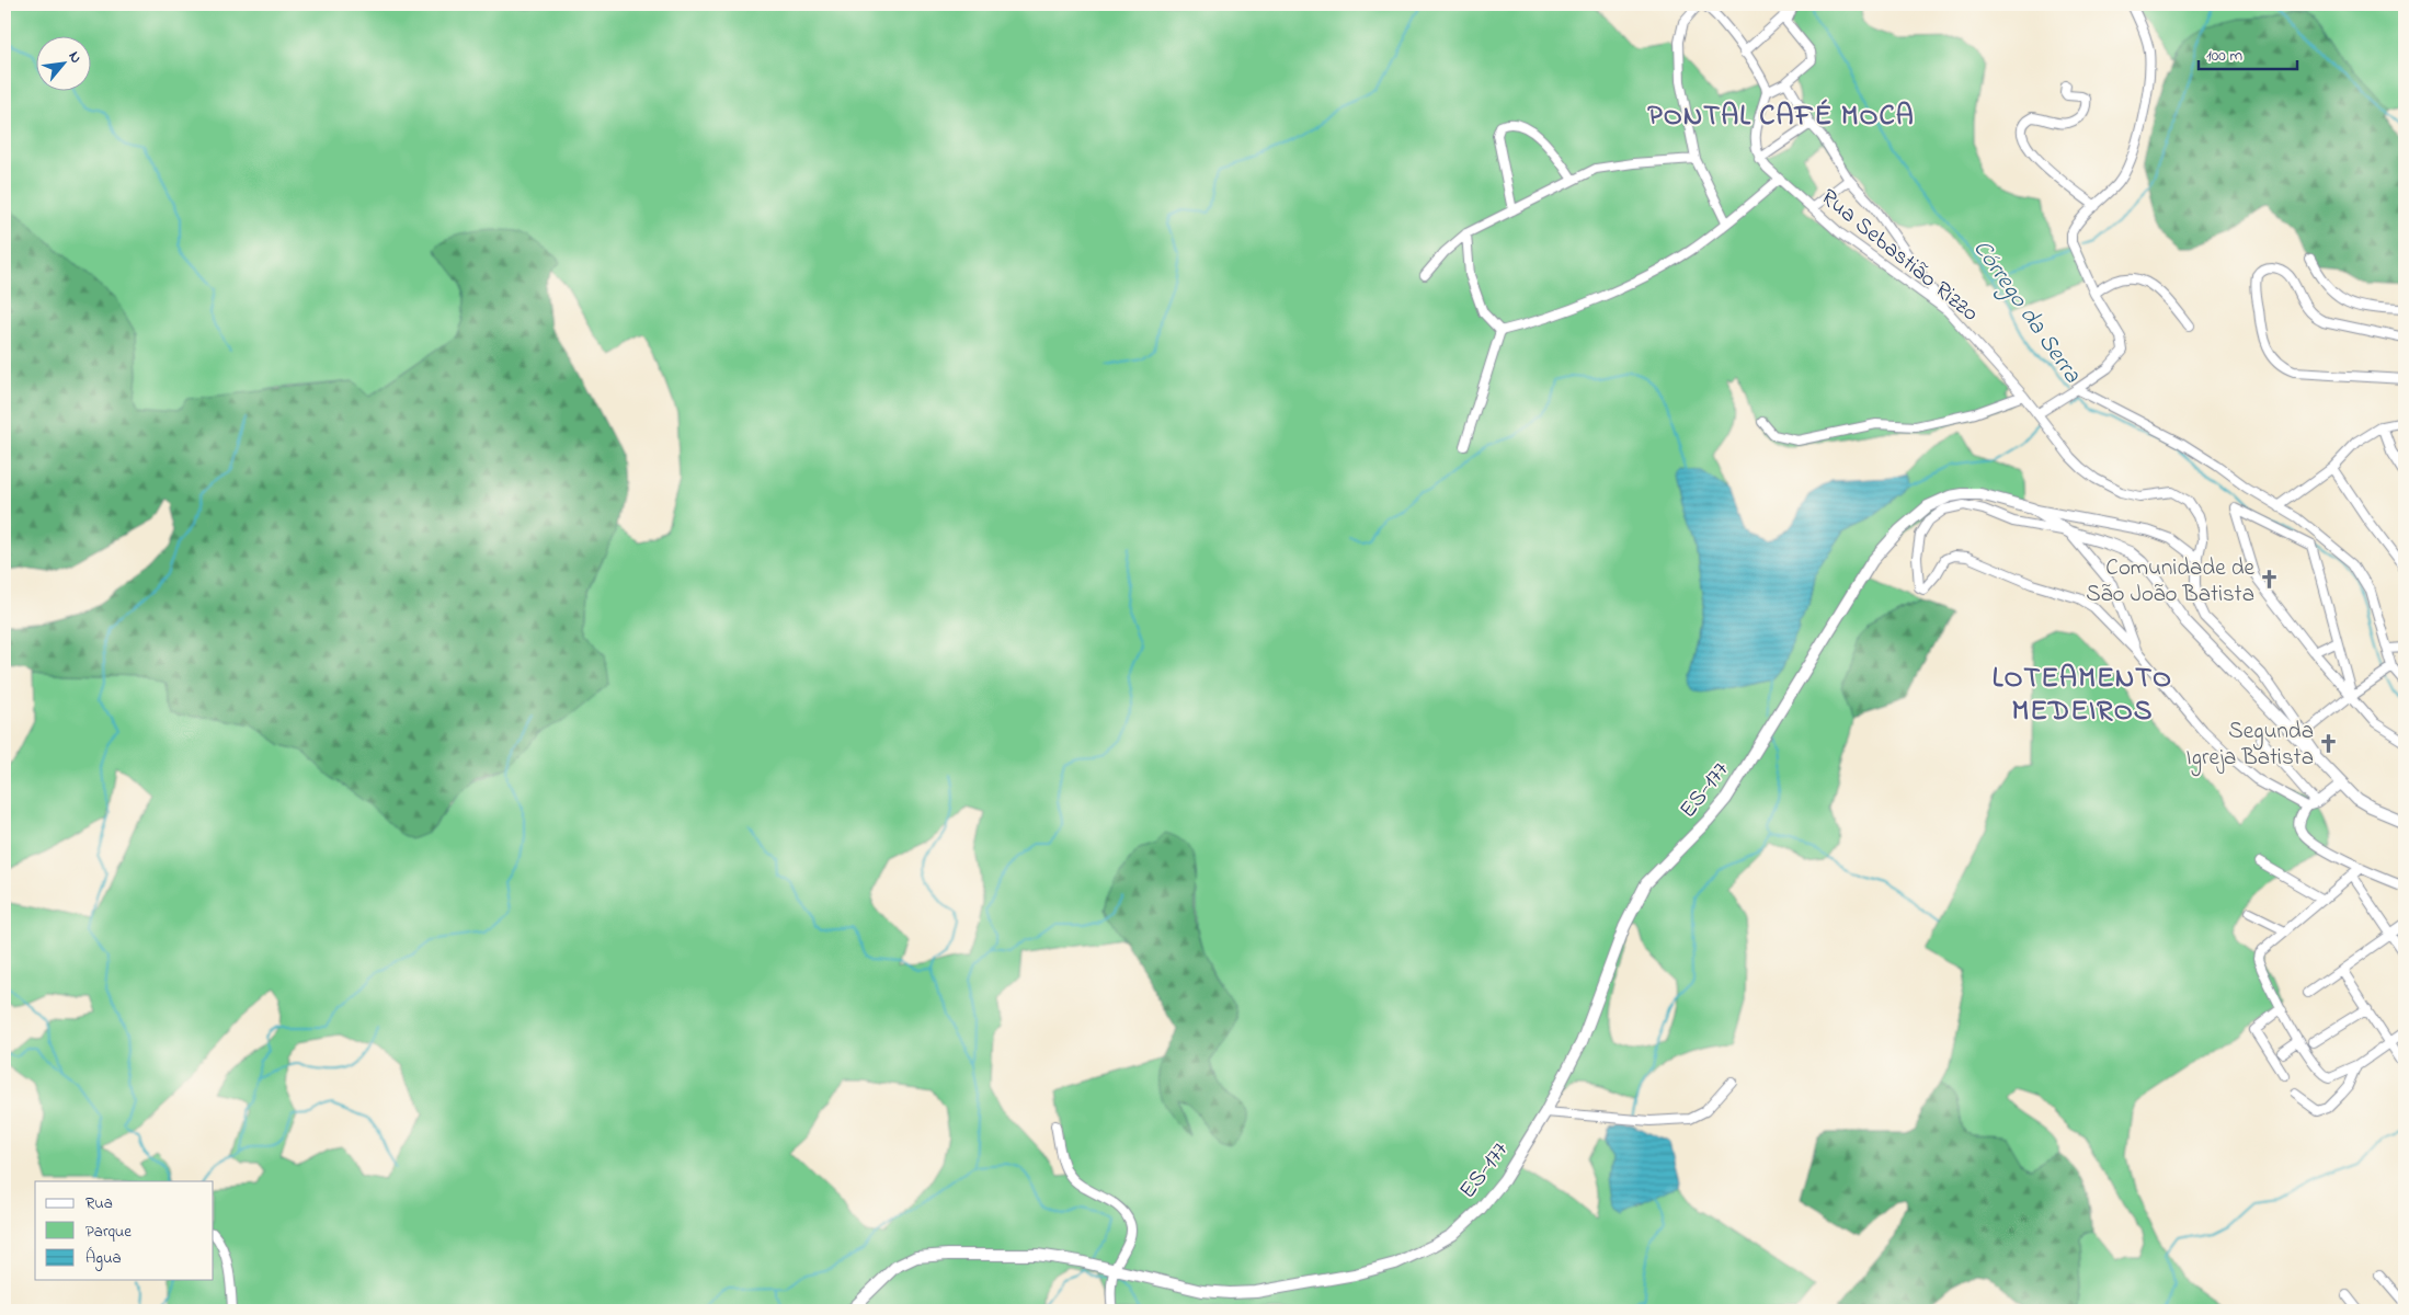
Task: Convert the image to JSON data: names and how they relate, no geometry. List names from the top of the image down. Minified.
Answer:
{"streets":{"main road":["ES-177"],"street":["Rua Sebastião Rizzo"]},"crossings":[["Rua Sebastião Rizzo","ES-177"]],"districts":["PONTAL CAFÉ MOCA","LOTEAMENTO MEDEIROS"],"water":["Córrego da Serra"],"places":{"church":["Comunidade de São João Batista","Segunda Igreja Batista"]},"legend":["Rua","Parque","Água"],"scale_bar":"100 m","north":"top right"}
